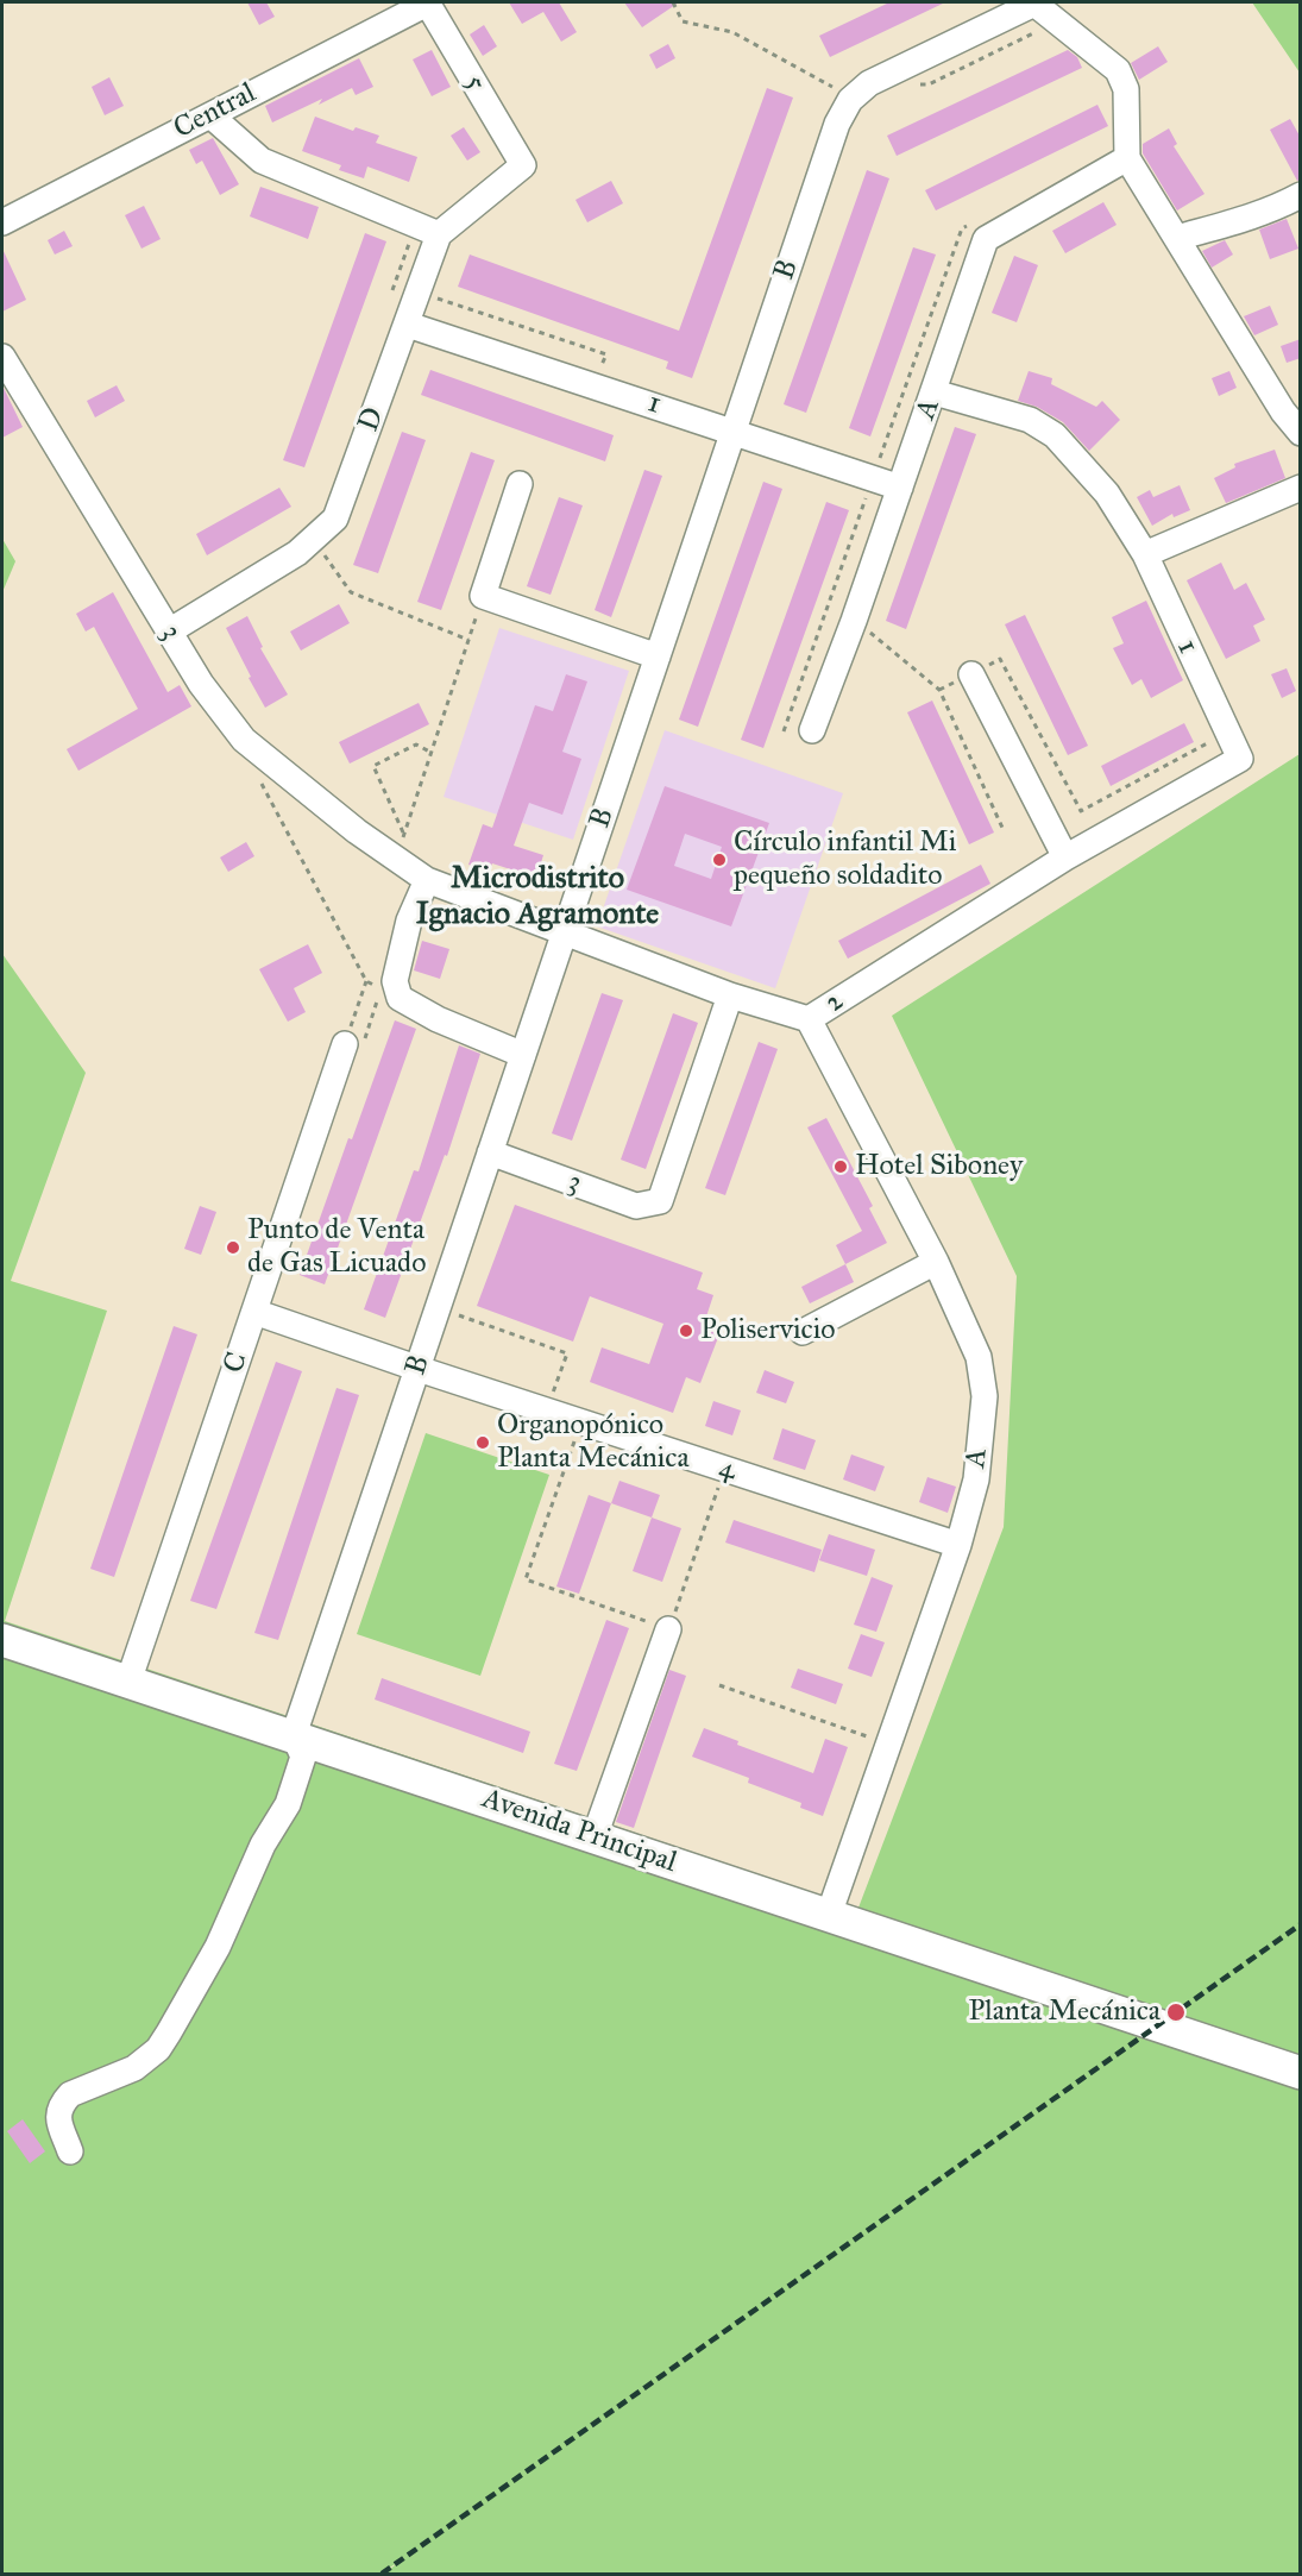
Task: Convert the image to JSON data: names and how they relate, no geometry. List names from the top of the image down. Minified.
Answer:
{"streets":{"main road":["Avenida Principal"],"street":["5","Central","B","1","A","D","3","2","C","4"]},"crossings":[["5","Central"],["5","D"],["B","1"],["B","3"],["B","2"],["B","4"],["B","Avenida Principal"],["1","A"],["1","D"],["1","2"],["A","2"],["A","4"],["A","Avenida Principal"],["D","3"],["3","2"],["C","4"],["C","Avenida Principal"]],"districts":["Microdistrito Ignacio Agramonte"],"places":["Círculo infantil Mi pequeño soldadito","Hotel Siboney","Punto de Venta de Gas Licuado","Poliservicio","Organopónico Planta Mecánica","Planta Mecánica"]}
